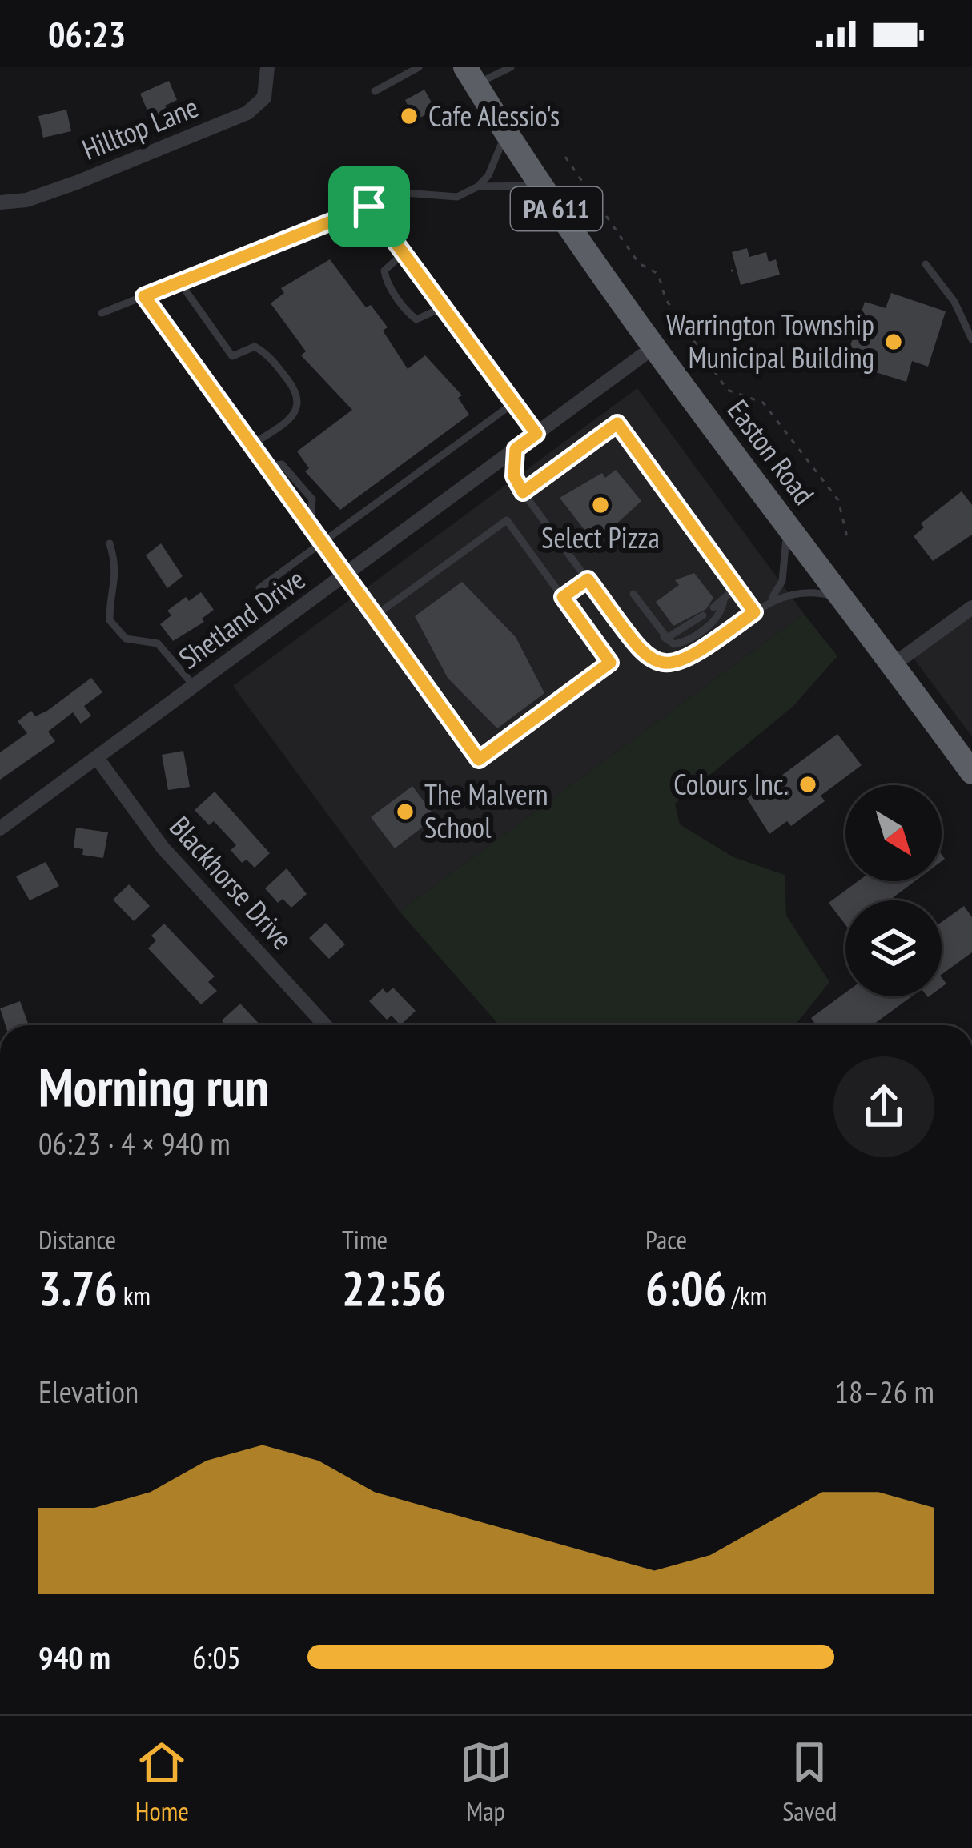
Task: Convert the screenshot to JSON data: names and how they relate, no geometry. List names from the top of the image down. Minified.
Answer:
{"streets":{"highway":["PA 611","Easton Road"],"street":["Hilltop Lane","Shetland Drive","Blackhorse Drive"]},"crossings":[["Easton Road","Shetland Drive"],["Shetland Drive","Blackhorse Drive"]],"places":["Cafe Alessio's","Warrington Township Municipal Building","Select Pizza","Colours Inc.","The Malvern School"],"north":"bottom right","page":{"status":"06:23","heading":["Morning run","06:23 · 4 × 940 m"],"stats":[["Distance","3.76 km"],["Time","22:56"],["Pace","6:06 /km"]],"chart":["Elevation","18–26 m"],"list":[{"name":"940 m","note":"6:05"}],"tabs":["Home","Map","Saved"]}}
